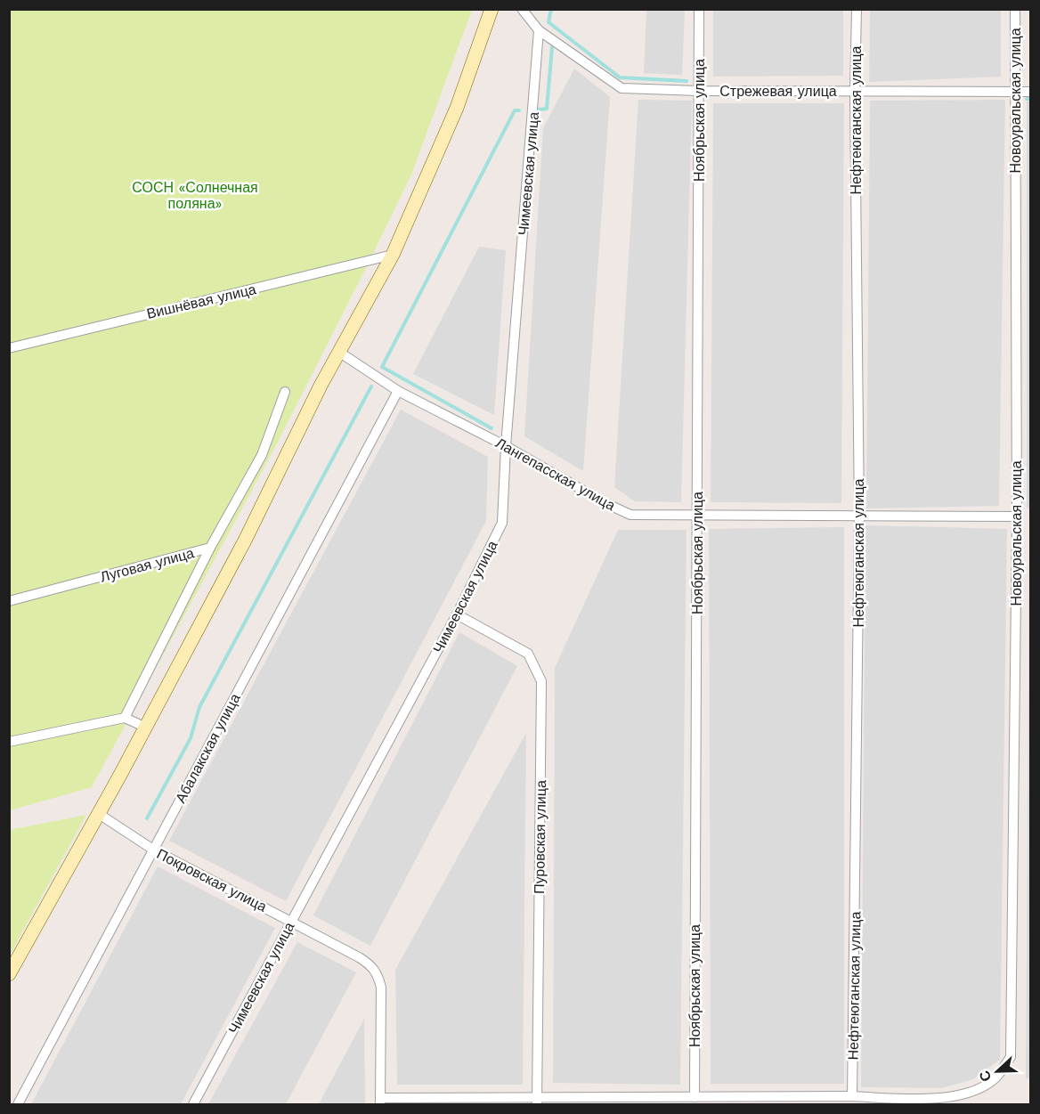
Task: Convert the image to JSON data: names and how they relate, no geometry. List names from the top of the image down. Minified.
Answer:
{"streets":{"street":["Стрежевая улица","Новоуральская улица","Ноябрьская улица","Нефтеюганская улица","Чимеевская улица","Вишнёвая улица","Лангепасская улица","Луговая улица","Абалакская улица","Пуровская улица","Покровская улица"]},"crossings":[["Стрежевая улица","Новоуральская улица"],["Стрежевая улица","Ноябрьская улица"],["Стрежевая улица","Нефтеюганская улица"],["Стрежевая улица","Чимеевская улица"],["Новоуральская улица","Нефтеюганская улица"],["Новоуральская улица","Лангепасская улица"],["Ноябрьская улица","Лангепасская улица"],["Нефтеюганская улица","Лангепасская улица"],["Чимеевская улица","Лангепасская улица"],["Чимеевская улица","Пуровская улица"],["Чимеевская улица","Покровская улица"],["Лангепасская улица","Абалакская улица"],["Абалакская улица","Покровская улица"]],"parks":["СОСН «Солнечная поляна»"],"north":"left"}
